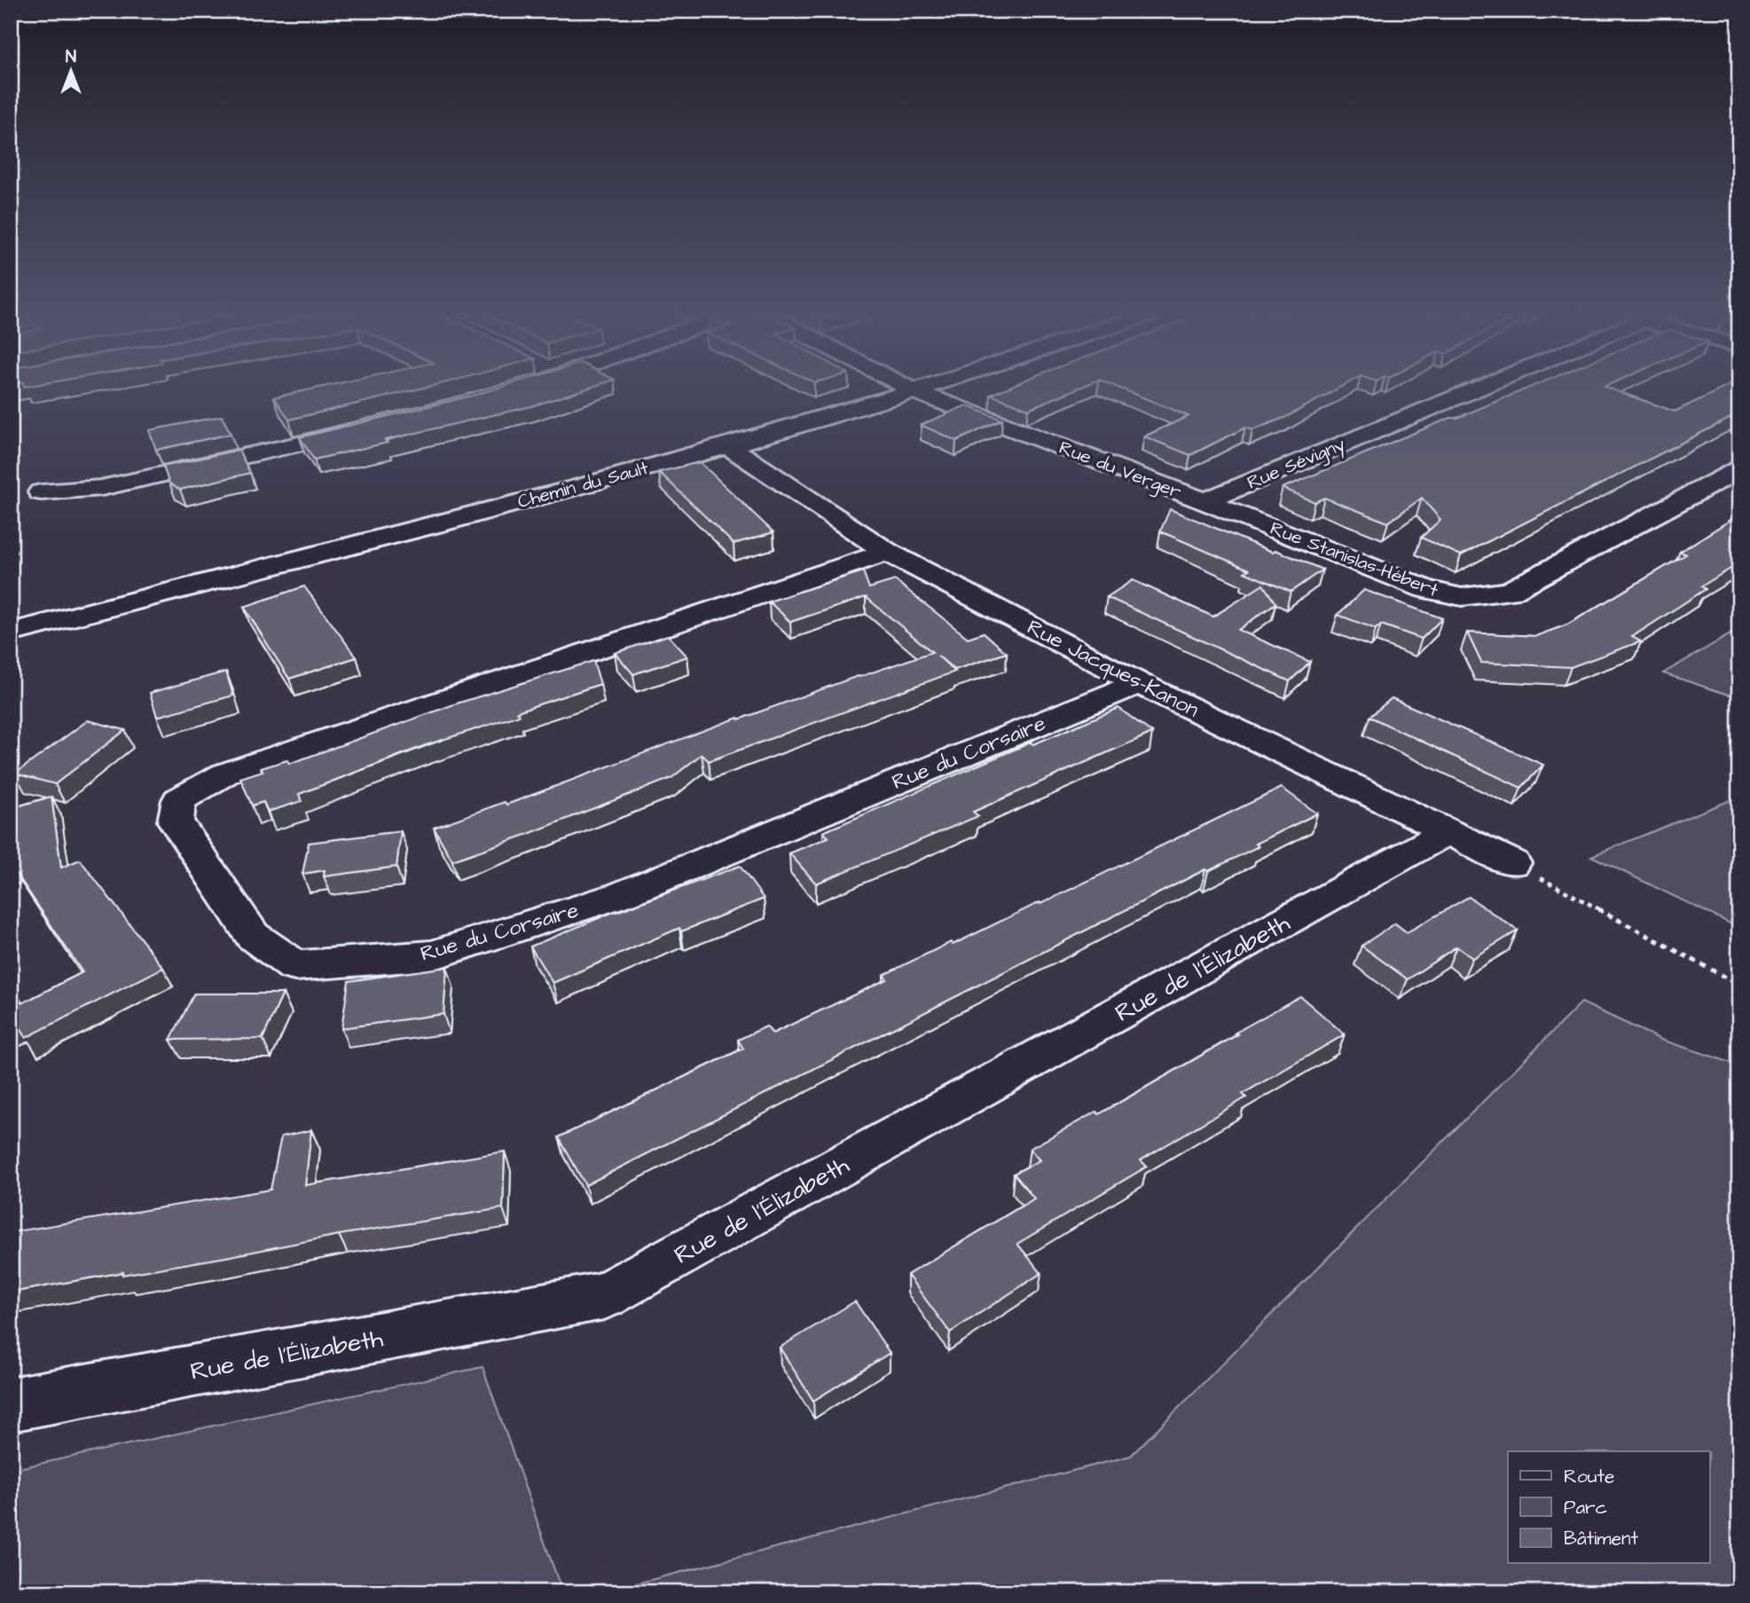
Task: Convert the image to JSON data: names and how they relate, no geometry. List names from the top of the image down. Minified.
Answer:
{"streets":{"street":["Rue Sévigny","Rue du Verger","Chemin du Sault","Rue Stanislas-Hébert","Rue Jacques-Kanon","Rue du Corsaire","Rue de l'Élizabeth"]},"crossings":[["Rue Sévigny","Rue du Verger"],["Rue Sévigny","Rue Stanislas-Hébert"],["Rue du Verger","Chemin du Sault"],["Rue du Verger","Rue Stanislas-Hébert"],["Chemin du Sault","Rue Jacques-Kanon"],["Rue Jacques-Kanon","Rue du Corsaire"],["Rue Jacques-Kanon","Rue de l'Élizabeth"]],"legend":["Route","Parc","Bâtiment"],"north":"top"}
